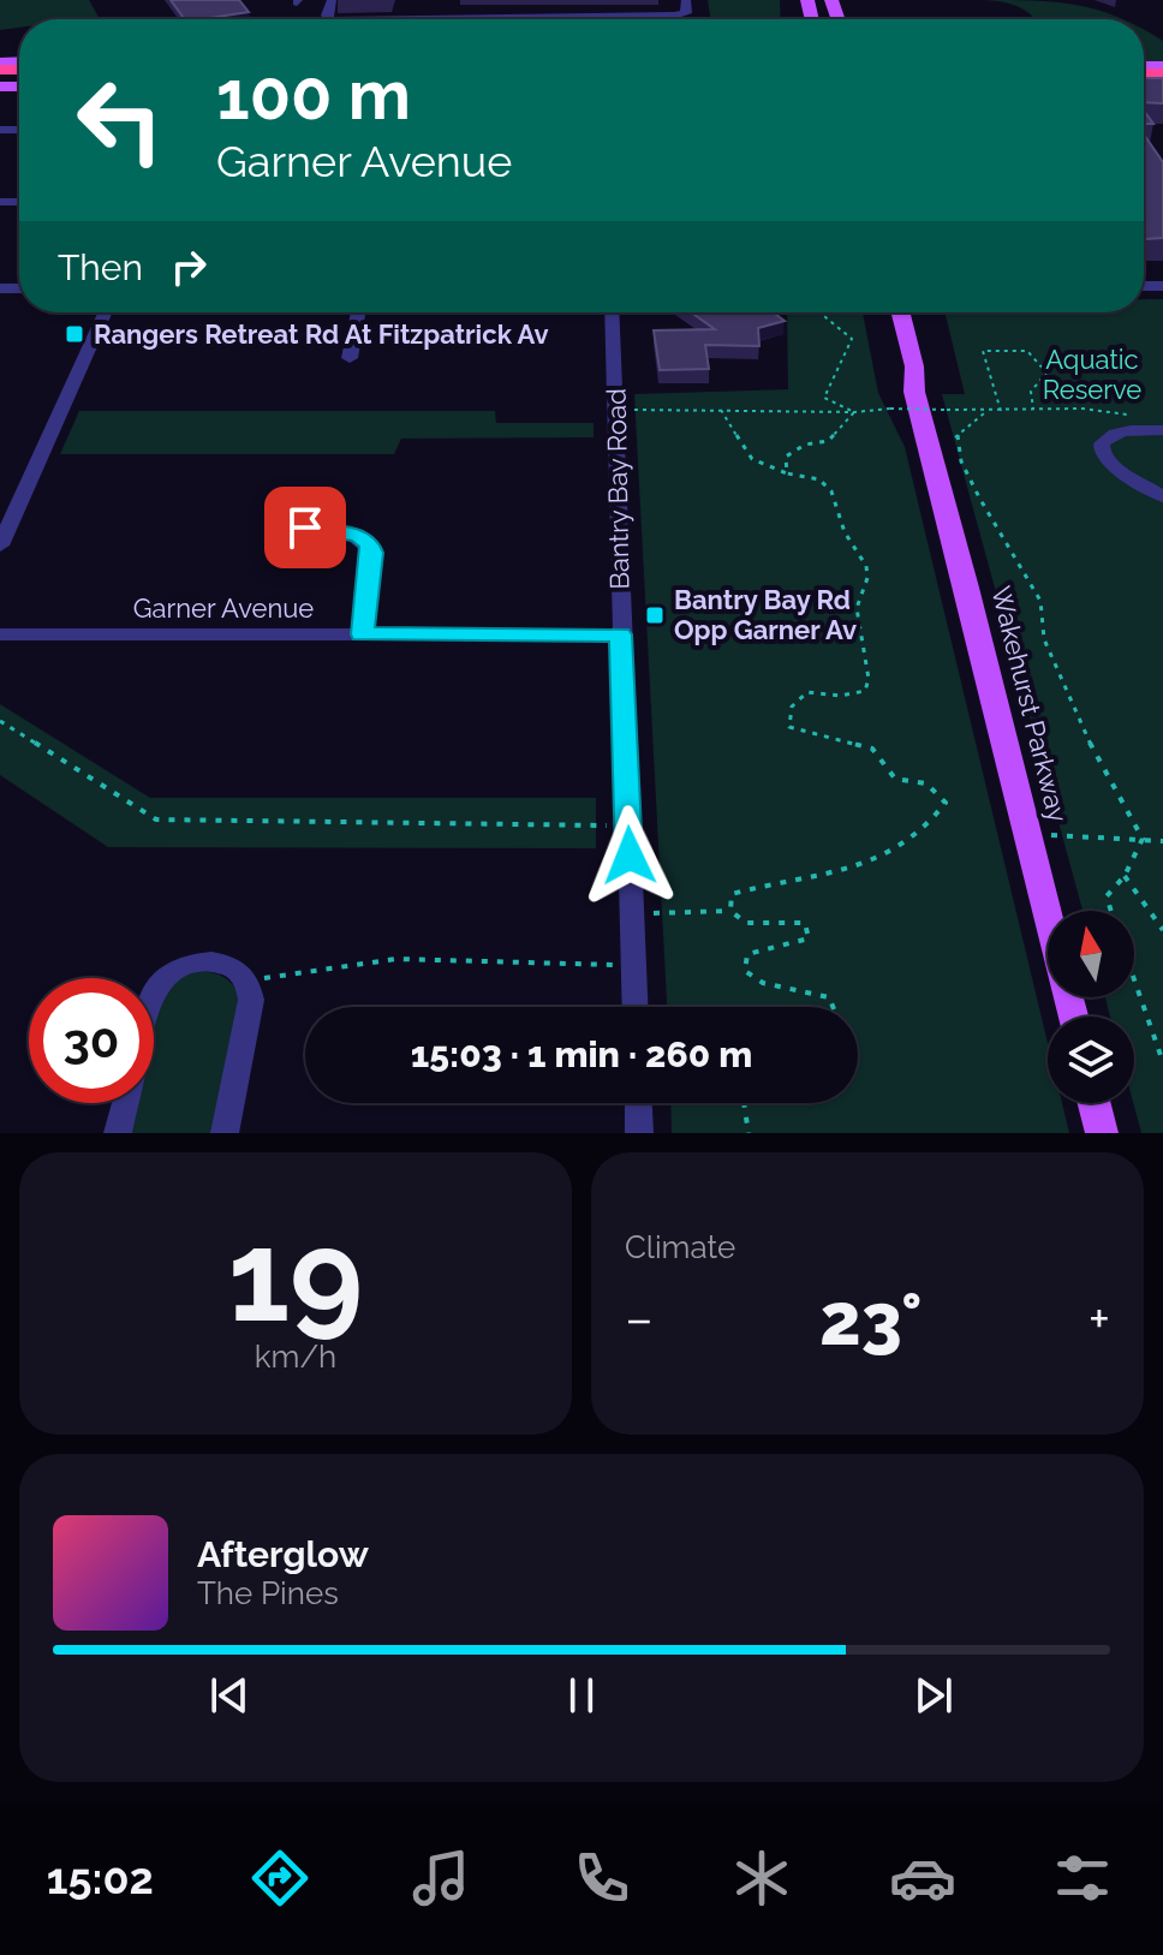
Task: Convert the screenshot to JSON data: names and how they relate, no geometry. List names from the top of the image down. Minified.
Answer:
{"streets":{"main road":["Wakehurst Parkway"],"street":["Bantry Bay Road","Garner Avenue"]},"crossings":[["Bantry Bay Road","Garner Avenue"]],"parks":["Aquatic Reserve"],"places":{"transit":["Rangers Retreat Rd At Fitzpatrick Av","Bantry Bay Rd Opp Garner Av"]},"north":"top","page":{"turn":["100 m","Garner Avenue"],"then":"Then","limit":"30","trip":"15:03 · 1 min · 260 m","tile":[["19","km/h"],"Climate"],"heat":["−","23°","+"],"song":["Afterglow","The Pines"],"tabs":"15:02"}}
